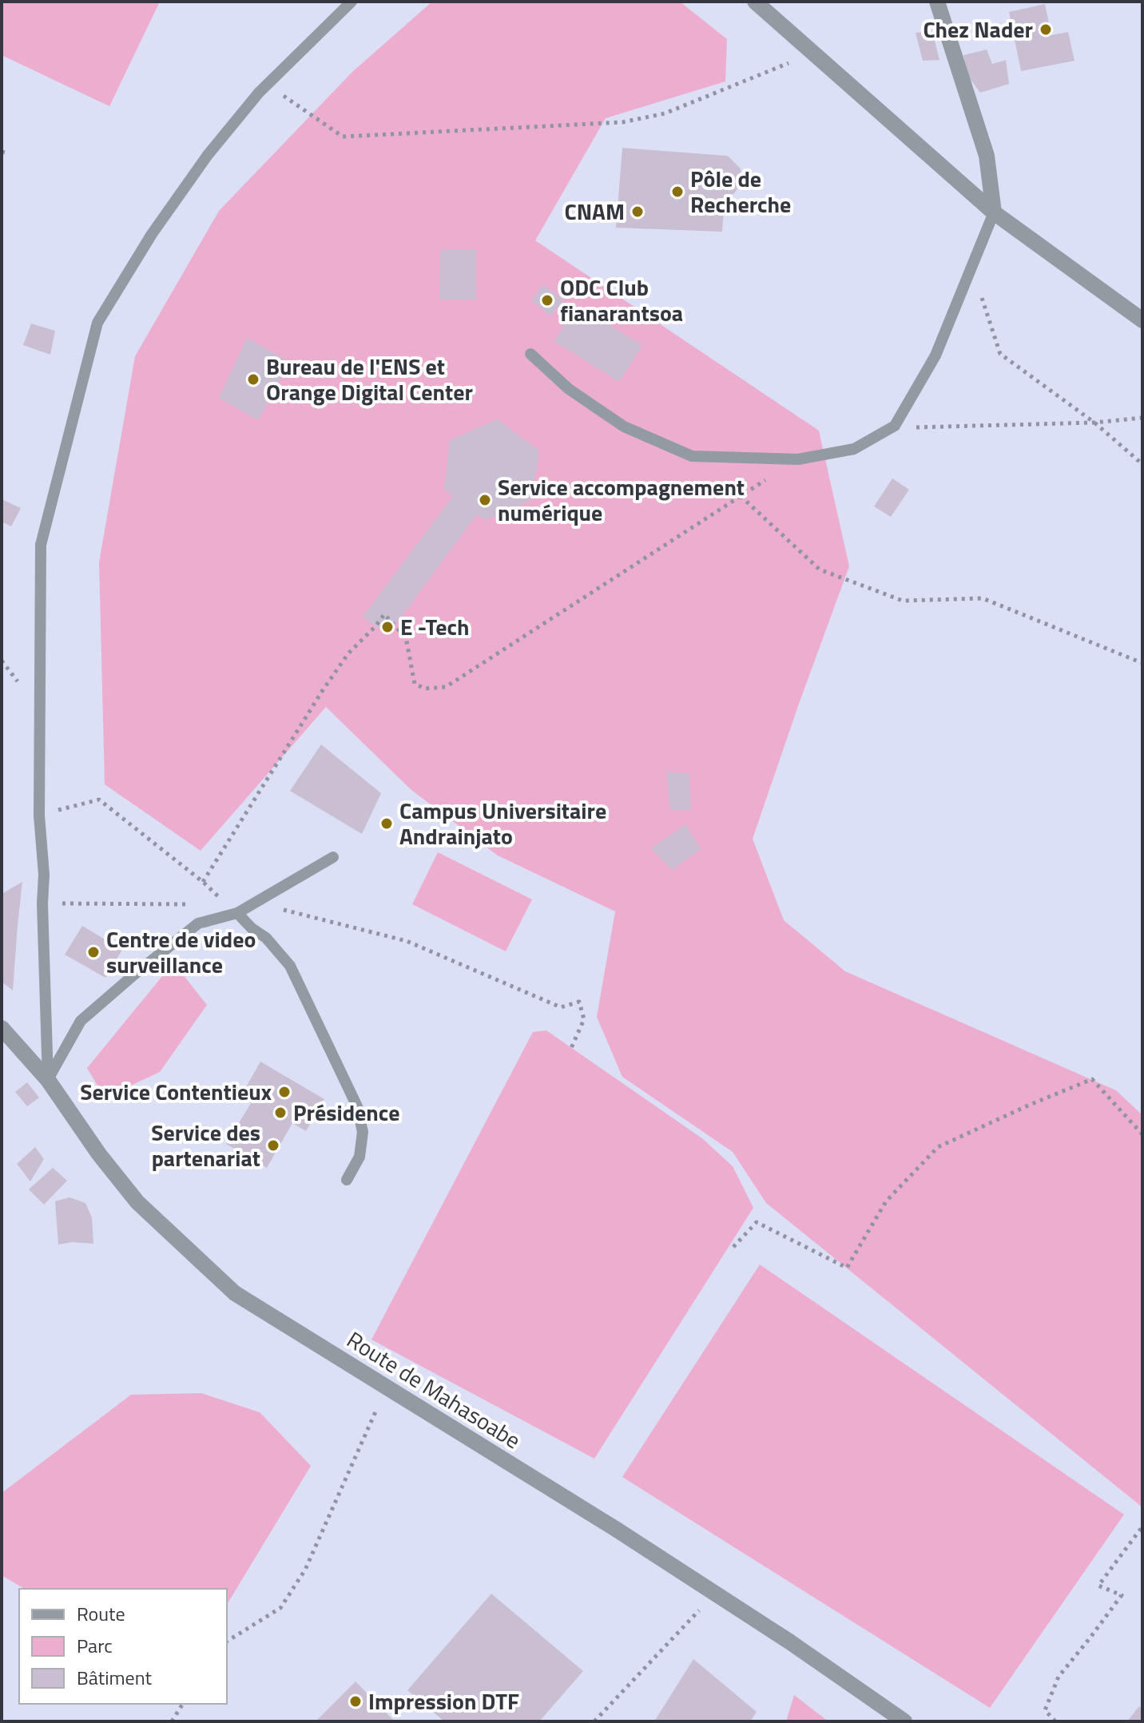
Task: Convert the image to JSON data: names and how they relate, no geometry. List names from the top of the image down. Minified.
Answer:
{"streets":{"street":["Route de Mahasoabe"]},"places":["Chez Nader","Pôle de Recherche","CNAM","ODC Club fianarantsoa","Bureau de l'ENS et Orange Digital Center","Service accompagnement numérique","E -Tech","Campus Universitaire Andrainjato","Centre de video surveillance","Service Contentieux","Présidence","Service des partenariat","Impression DTF"],"legend":["Route","Parc","Bâtiment"]}
